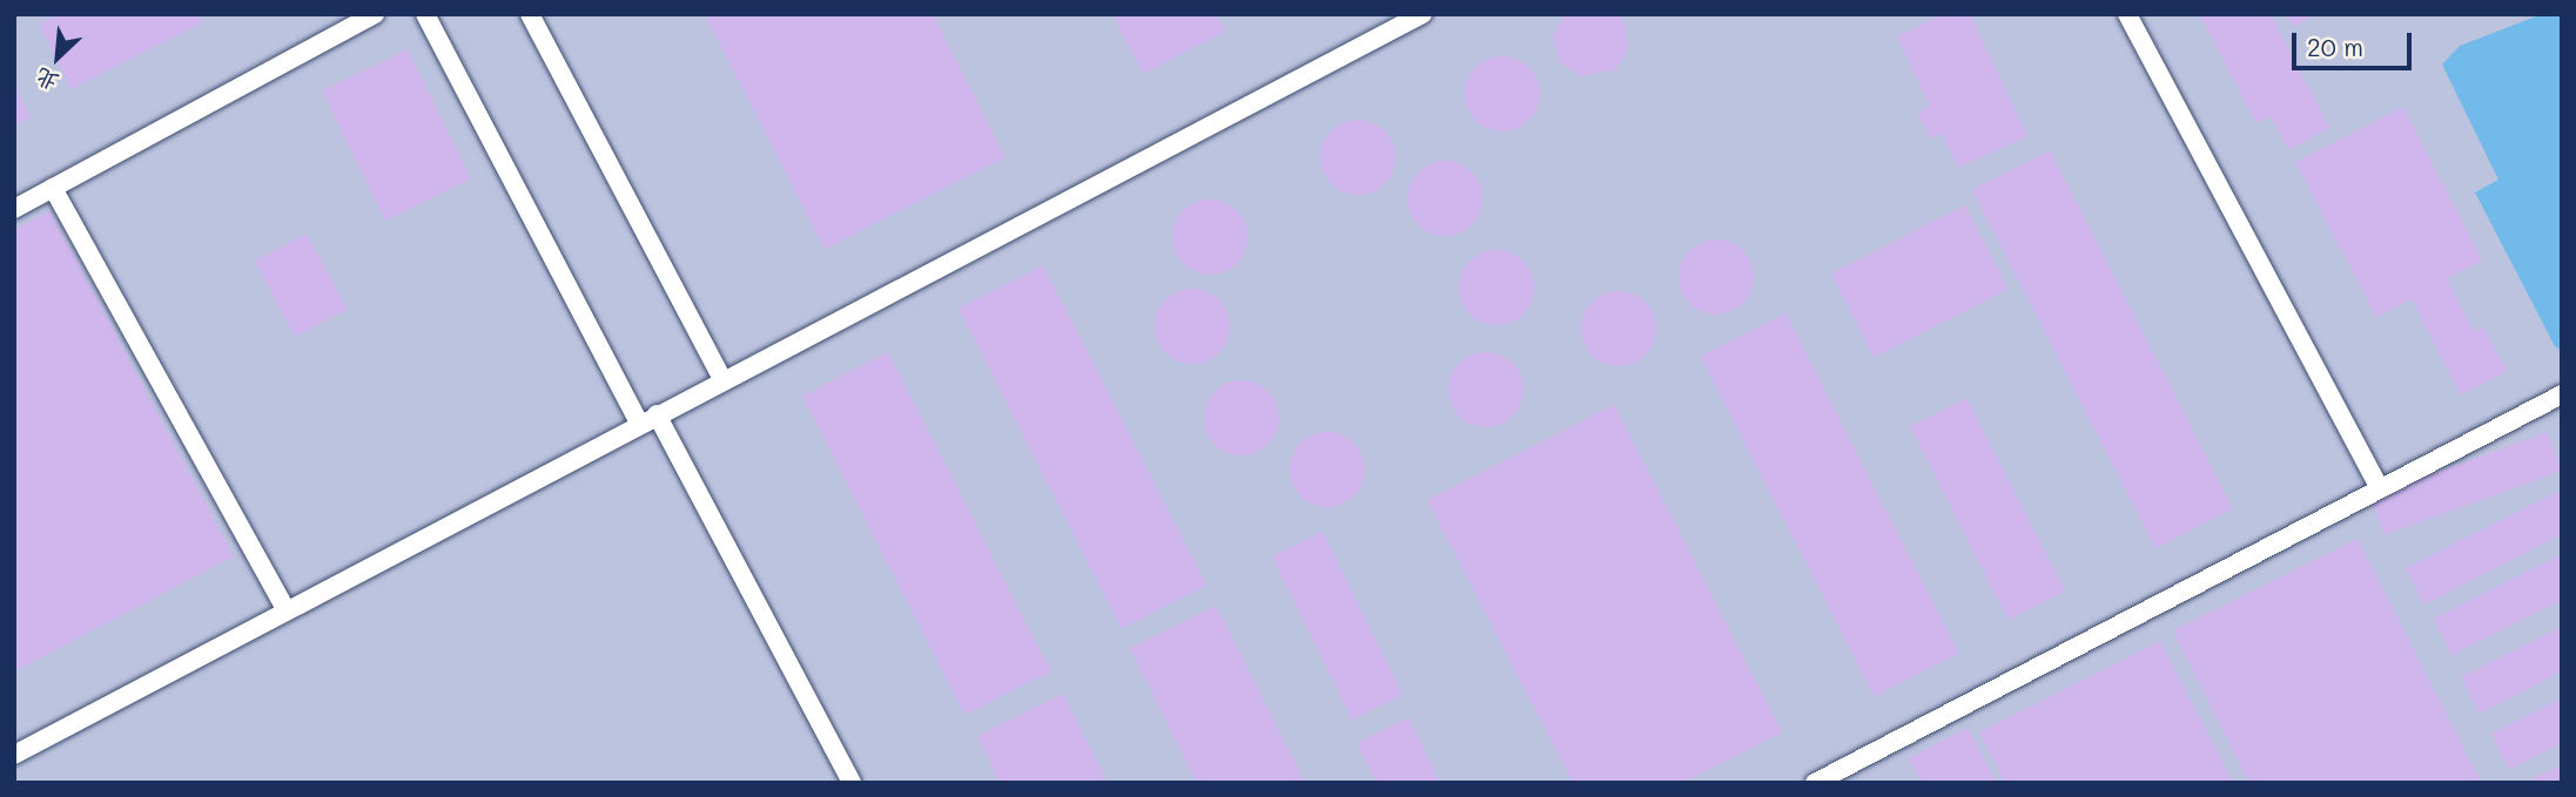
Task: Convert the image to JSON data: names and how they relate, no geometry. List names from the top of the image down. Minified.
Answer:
{"scale_bar":"20 m","north":"bottom left"}
